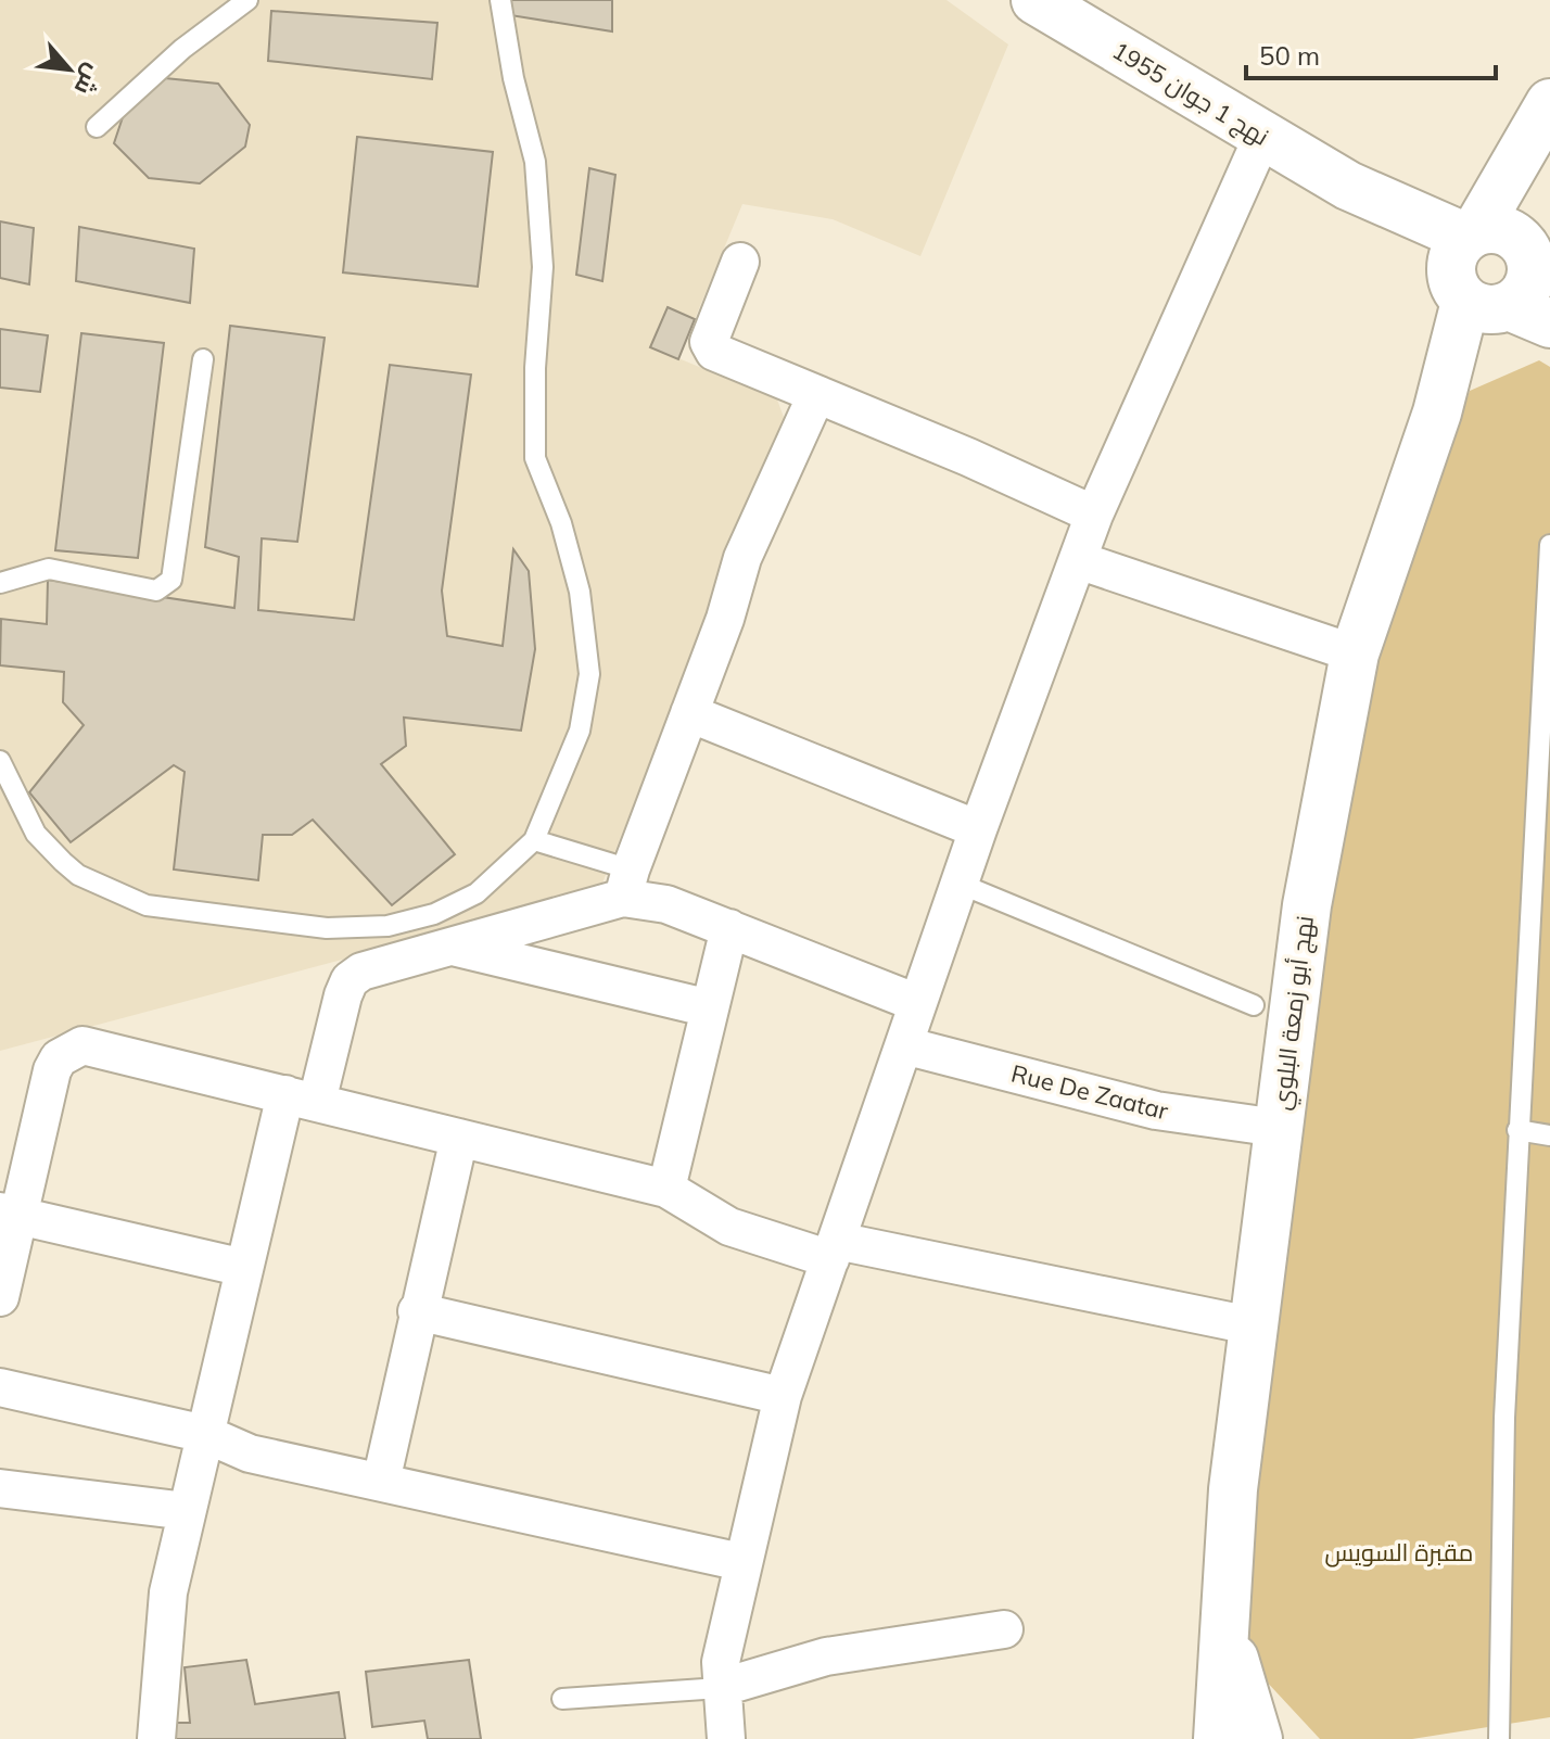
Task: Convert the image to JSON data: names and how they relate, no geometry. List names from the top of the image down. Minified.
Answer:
{"streets":{"main road":["نهج 1 جوان 1955","نهج أبو زمعة البلوي"],"street":["Rue De Zaatar"]},"crossings":[["نهج 1 جوان 1955","نهج أبو زمعة البلوي"],["نهج أبو زمعة البلوي","Rue De Zaatar"]],"parks":["مقبرة السويس"],"scale_bar":"50 m","north":"bottom right"}
